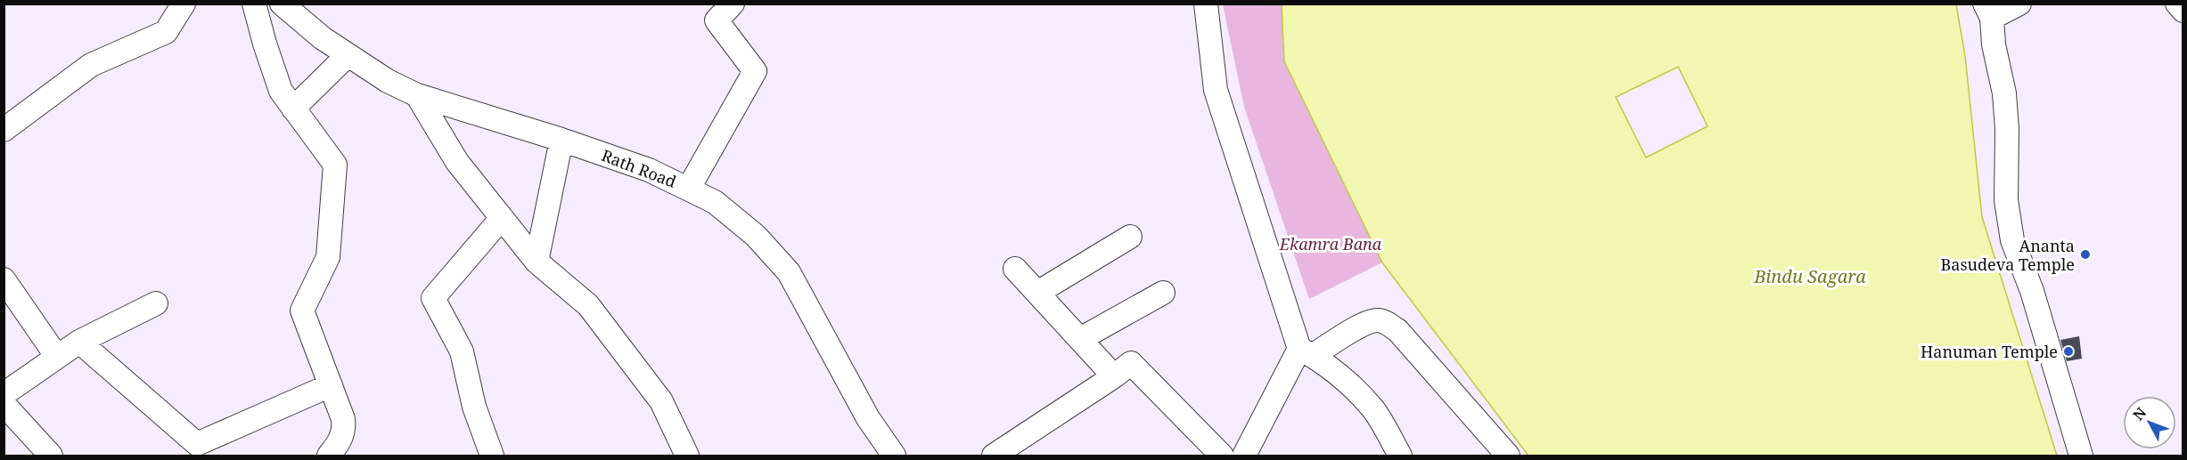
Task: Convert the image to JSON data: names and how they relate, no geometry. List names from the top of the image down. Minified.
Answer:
{"streets":{"street":["Rath Road"]},"water":["Bindu Sagara"],"parks":["Ekamra Bana"],"places":["Ananta Basudeva Temple","Hanuman Temple"],"north":"top left"}
